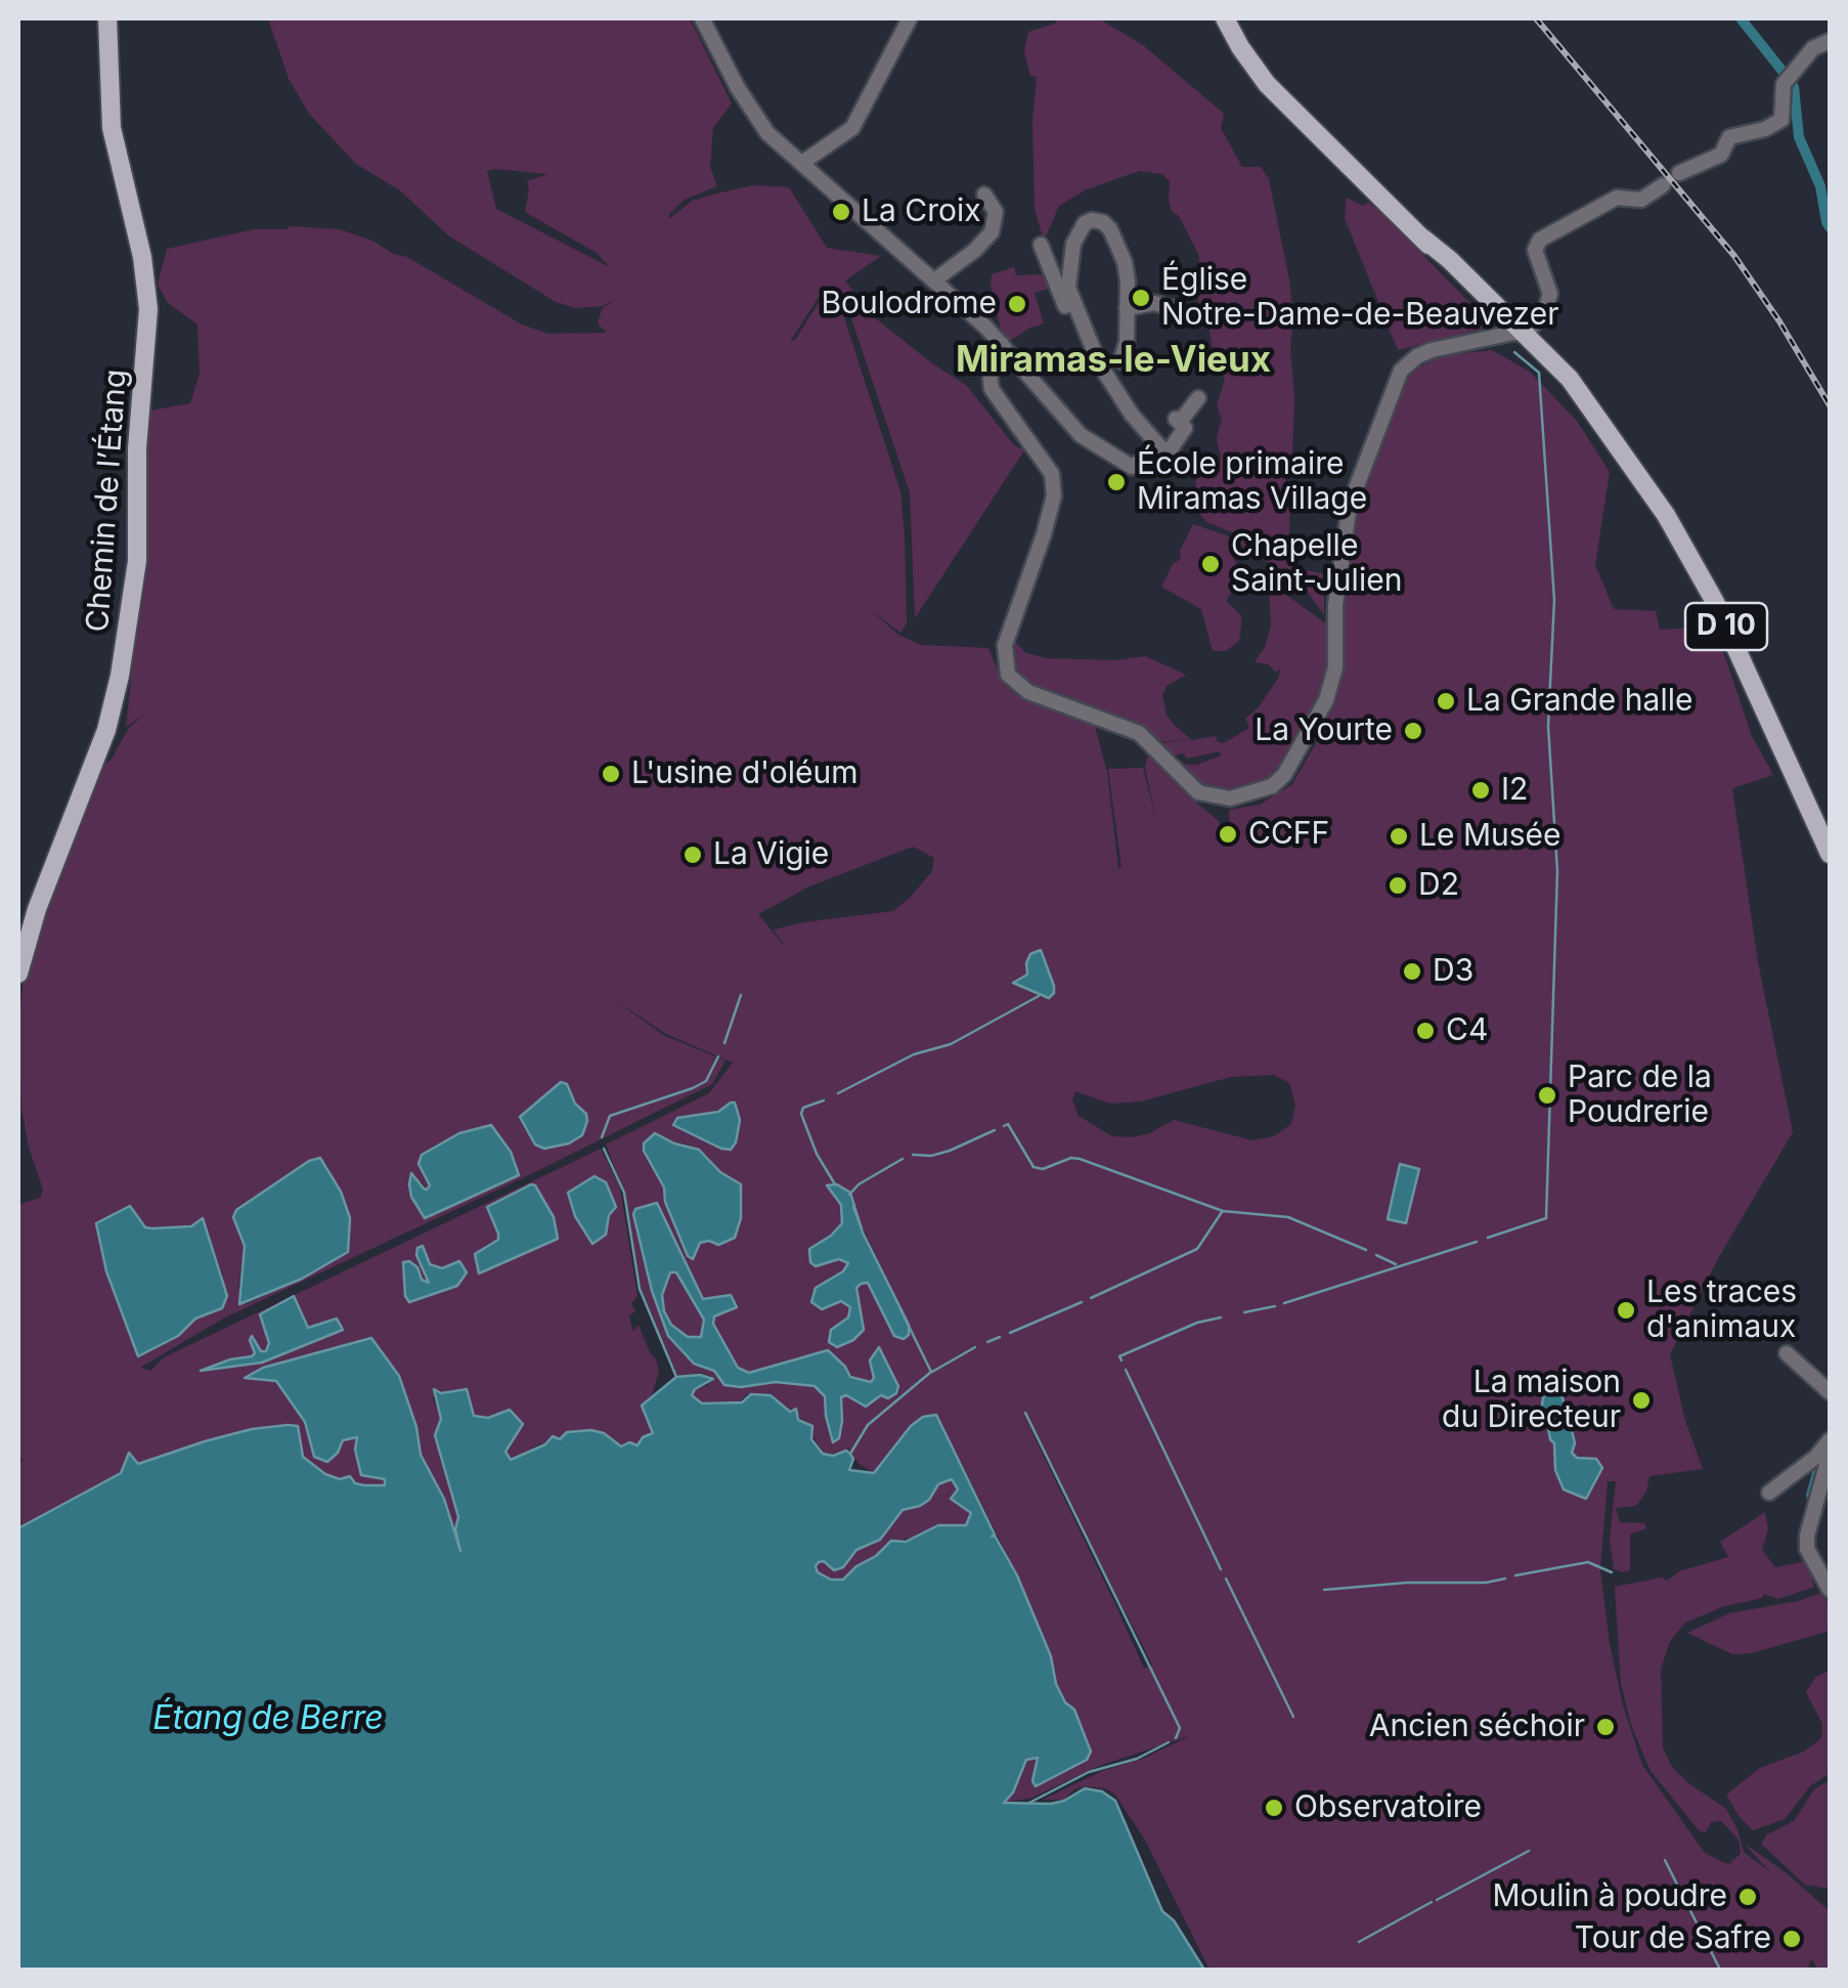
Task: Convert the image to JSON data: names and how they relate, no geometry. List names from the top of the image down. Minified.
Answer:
{"streets":{"main road":["Chemin de l’Étang","D 10"]},"districts":["Miramas-le-Vieux"],"water":["Étang de Berre"],"places":["La Croix","Église Notre-Dame-de-Beauvezer","Boulodrome","École primaire Miramas Village","Chapelle Saint-Julien","La Grande halle","La Yourte","L'usine d'oléum","I2","CCFF","Le Musée","La Vigie","D2","D3","C4","Parc de la Poudrerie","Les traces d'animaux","La maison du Directeur","Ancien séchoir","Observatoire","Moulin à poudre","Tour de Safre"]}
